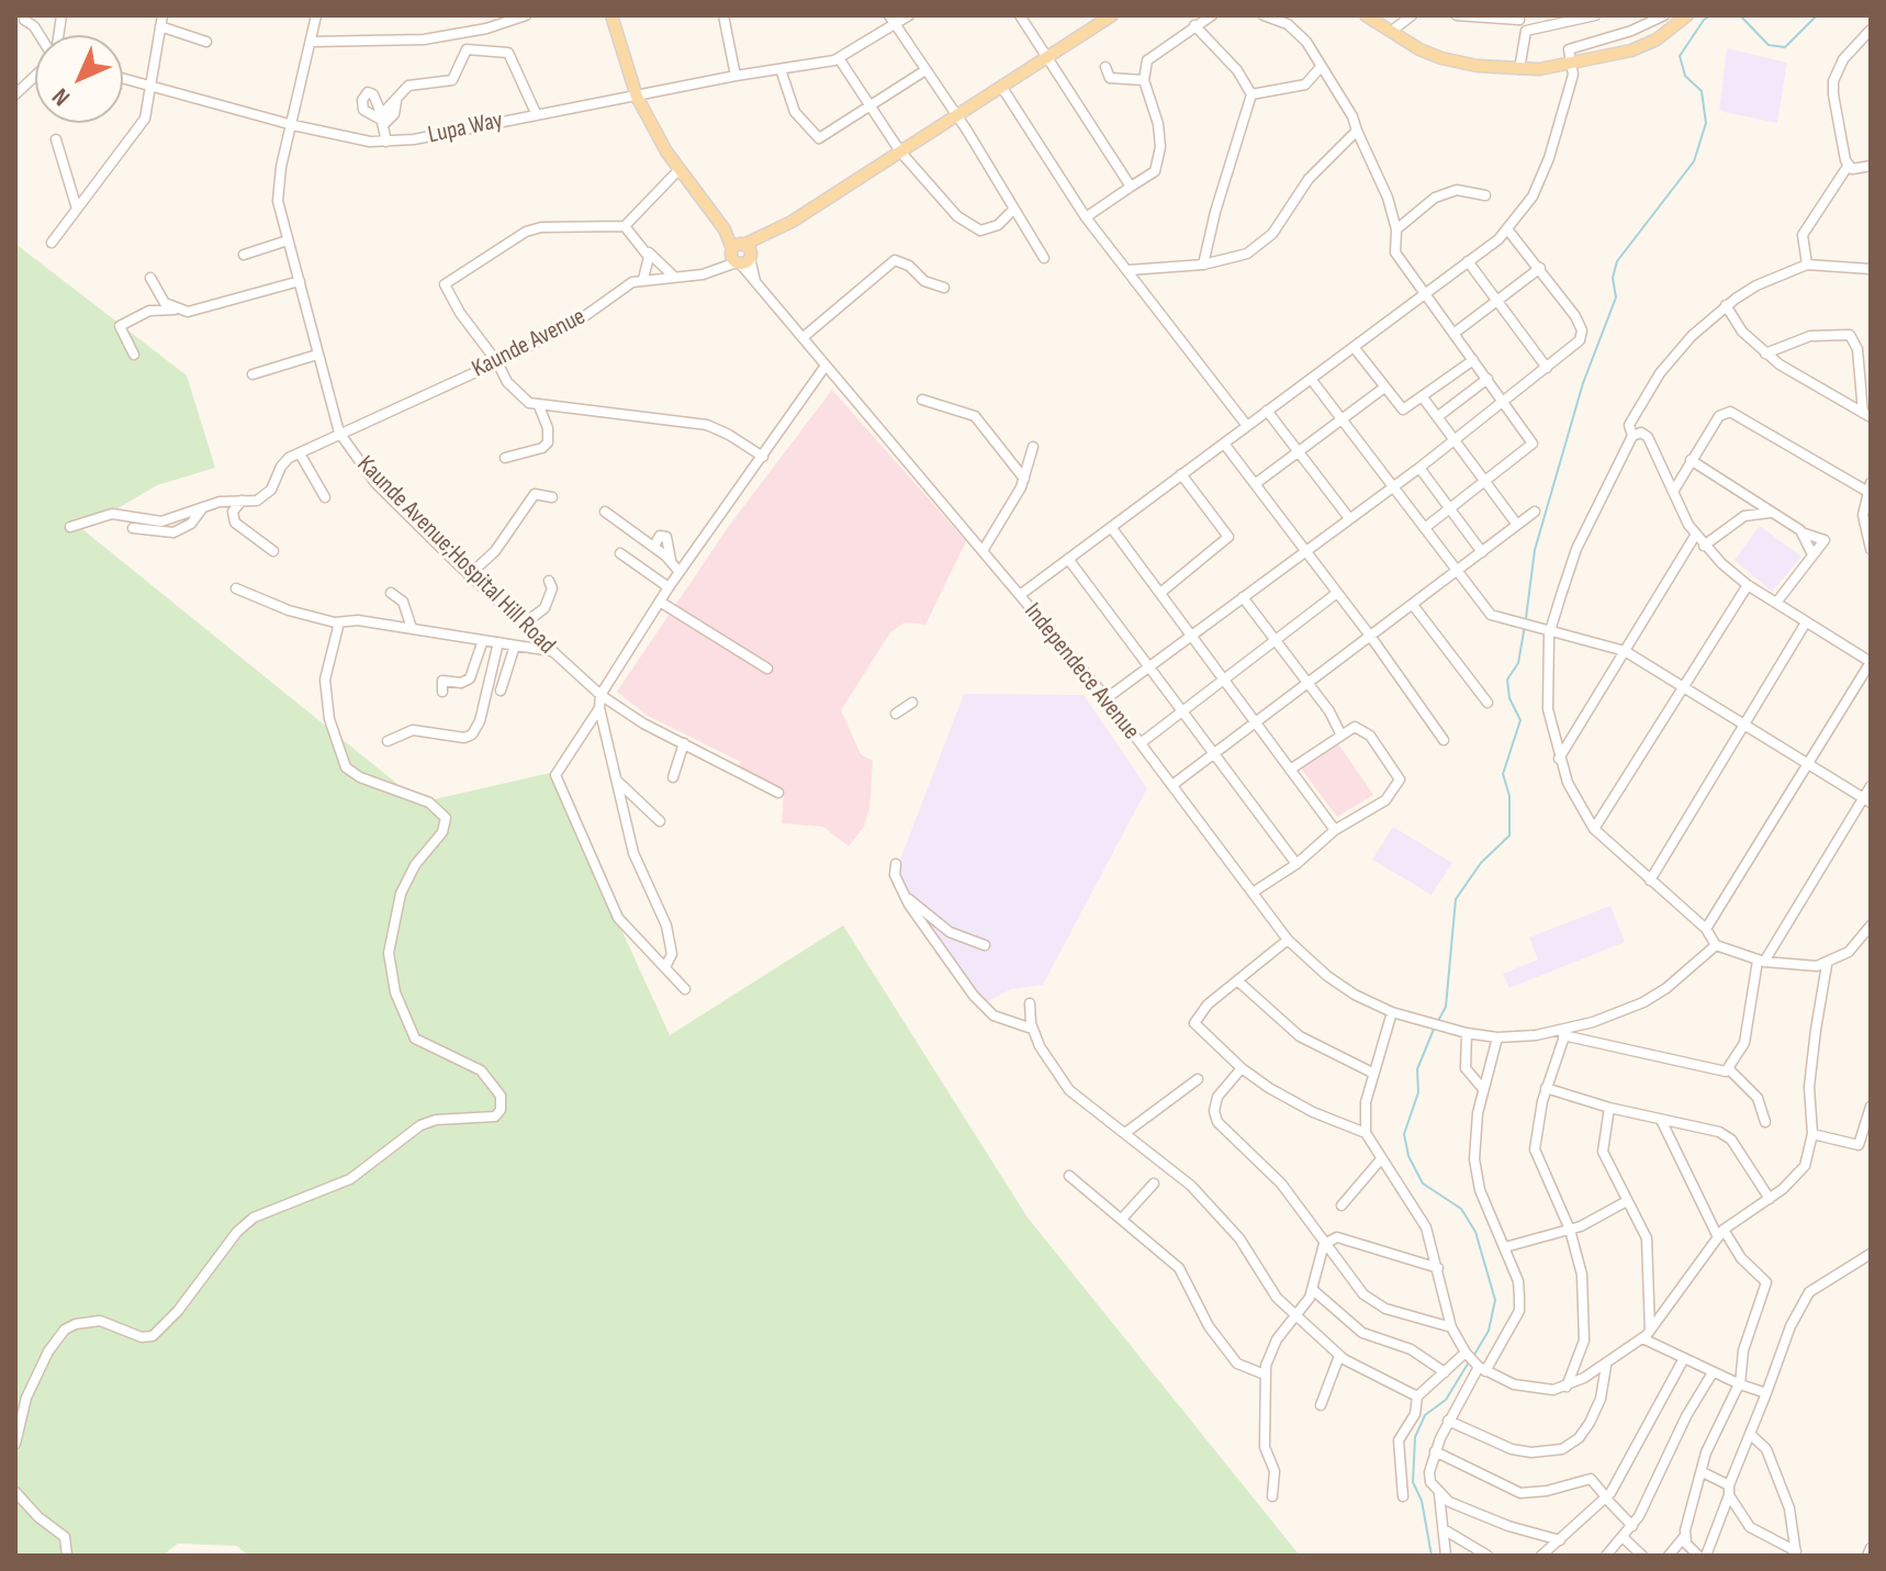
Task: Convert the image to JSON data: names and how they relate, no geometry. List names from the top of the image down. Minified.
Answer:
{"streets":{"street":["Lupa Way","Kaunde Avenue","Kaunde Avenue;Hospital Hill Road","Independece Avenue"]},"crossings":[["Lupa Way","Kaunde Avenue;Hospital Hill Road"],["Kaunde Avenue","Kaunde Avenue;Hospital Hill Road"],["Kaunde Avenue","Independece Avenue"]],"north":"bottom left"}
